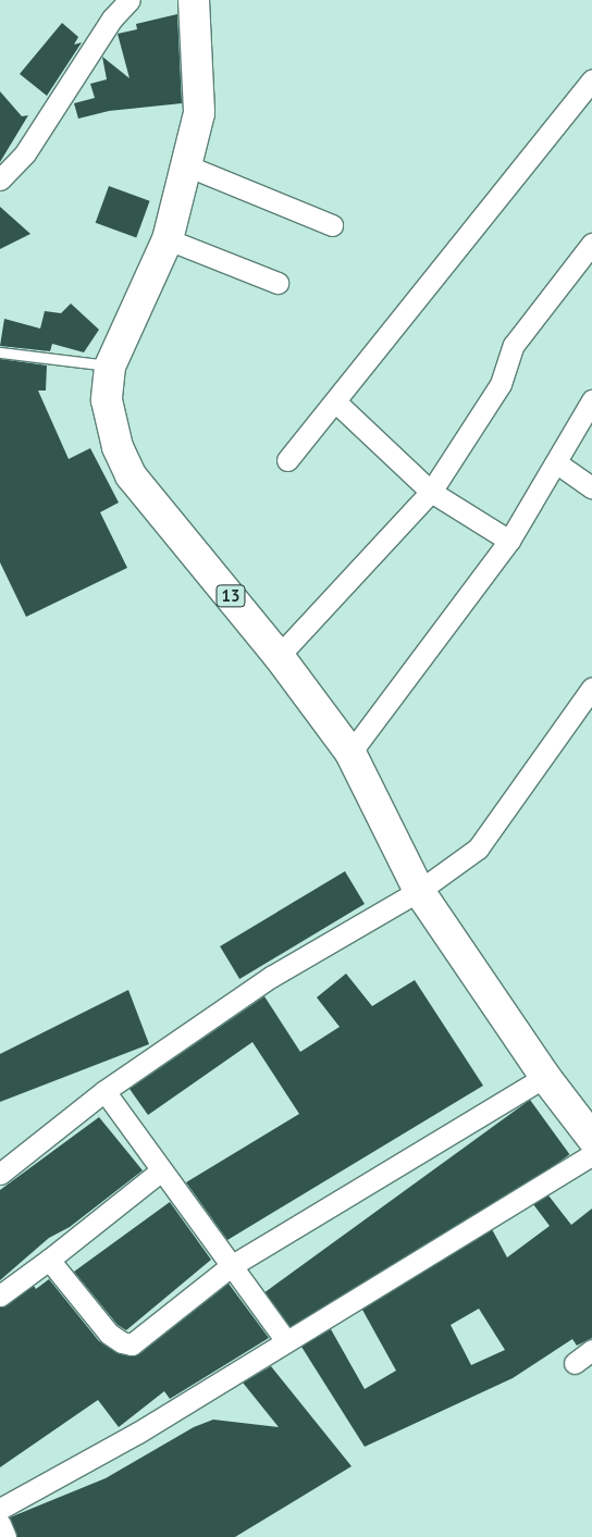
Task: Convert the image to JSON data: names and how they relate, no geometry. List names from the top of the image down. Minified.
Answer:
{"streets":{"main road":["13"]}}
